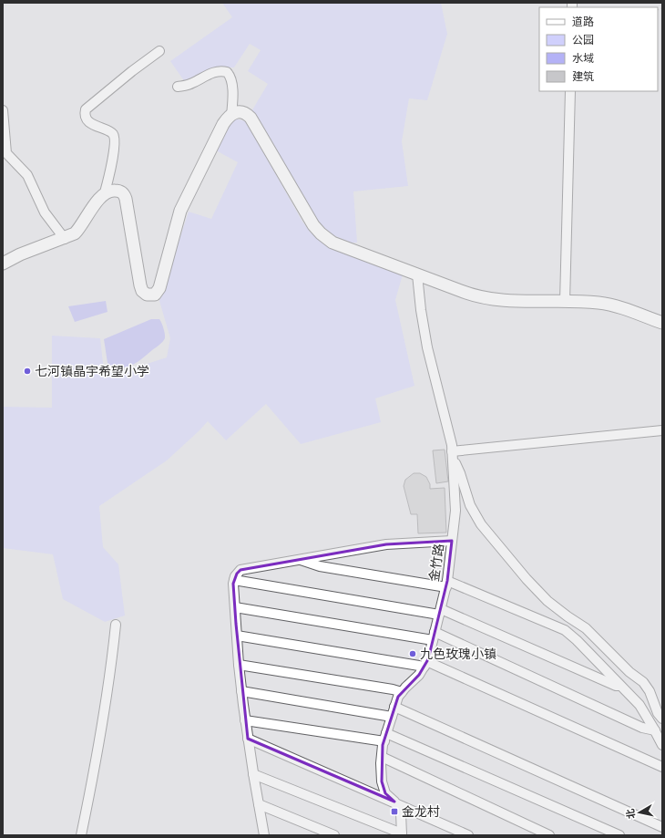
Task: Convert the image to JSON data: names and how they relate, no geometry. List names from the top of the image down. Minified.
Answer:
{"streets":{"street":["金竹路"]},"places":{"other":["七河镇晶宇希望小学","九色玫瑰小镇"],"transit":["金龙村"]},"legend":["道路","公园","水域","建筑"],"north":"left"}
